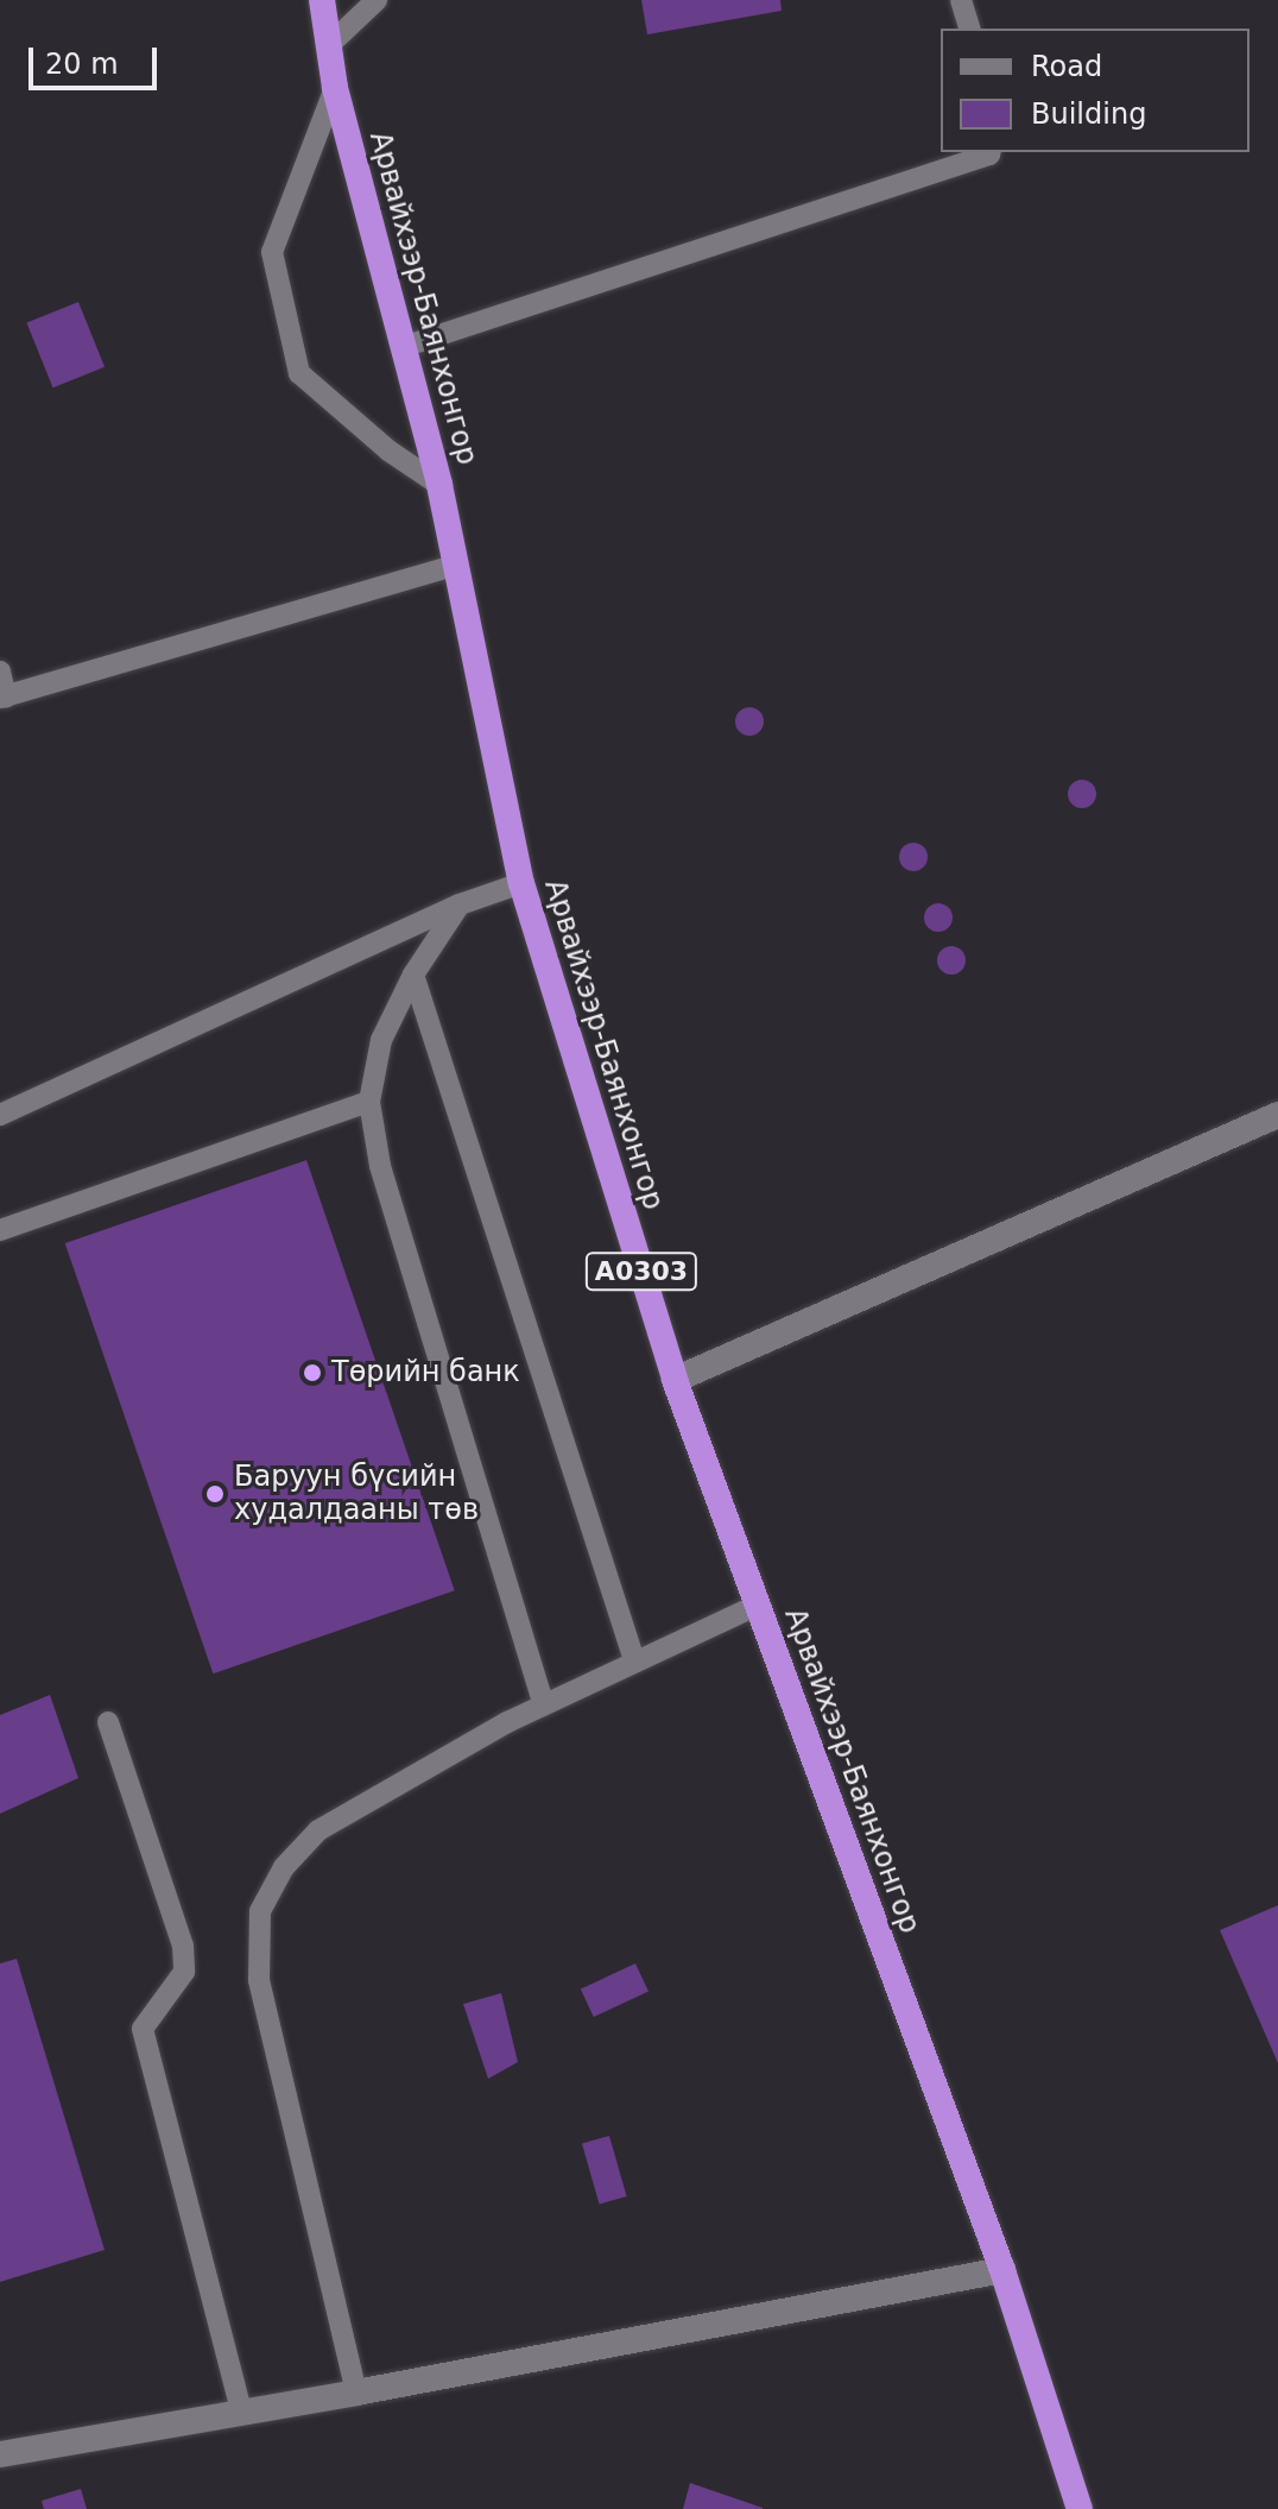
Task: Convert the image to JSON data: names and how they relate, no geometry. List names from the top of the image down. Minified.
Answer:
{"streets":{"highway":["Арвайхээр-Баянхонгор","A0303"]},"places":["Төрийн банк","Баруун бүсийн худалдааны төв"],"legend":["Road","Building"],"scale_bar":"20 m"}
